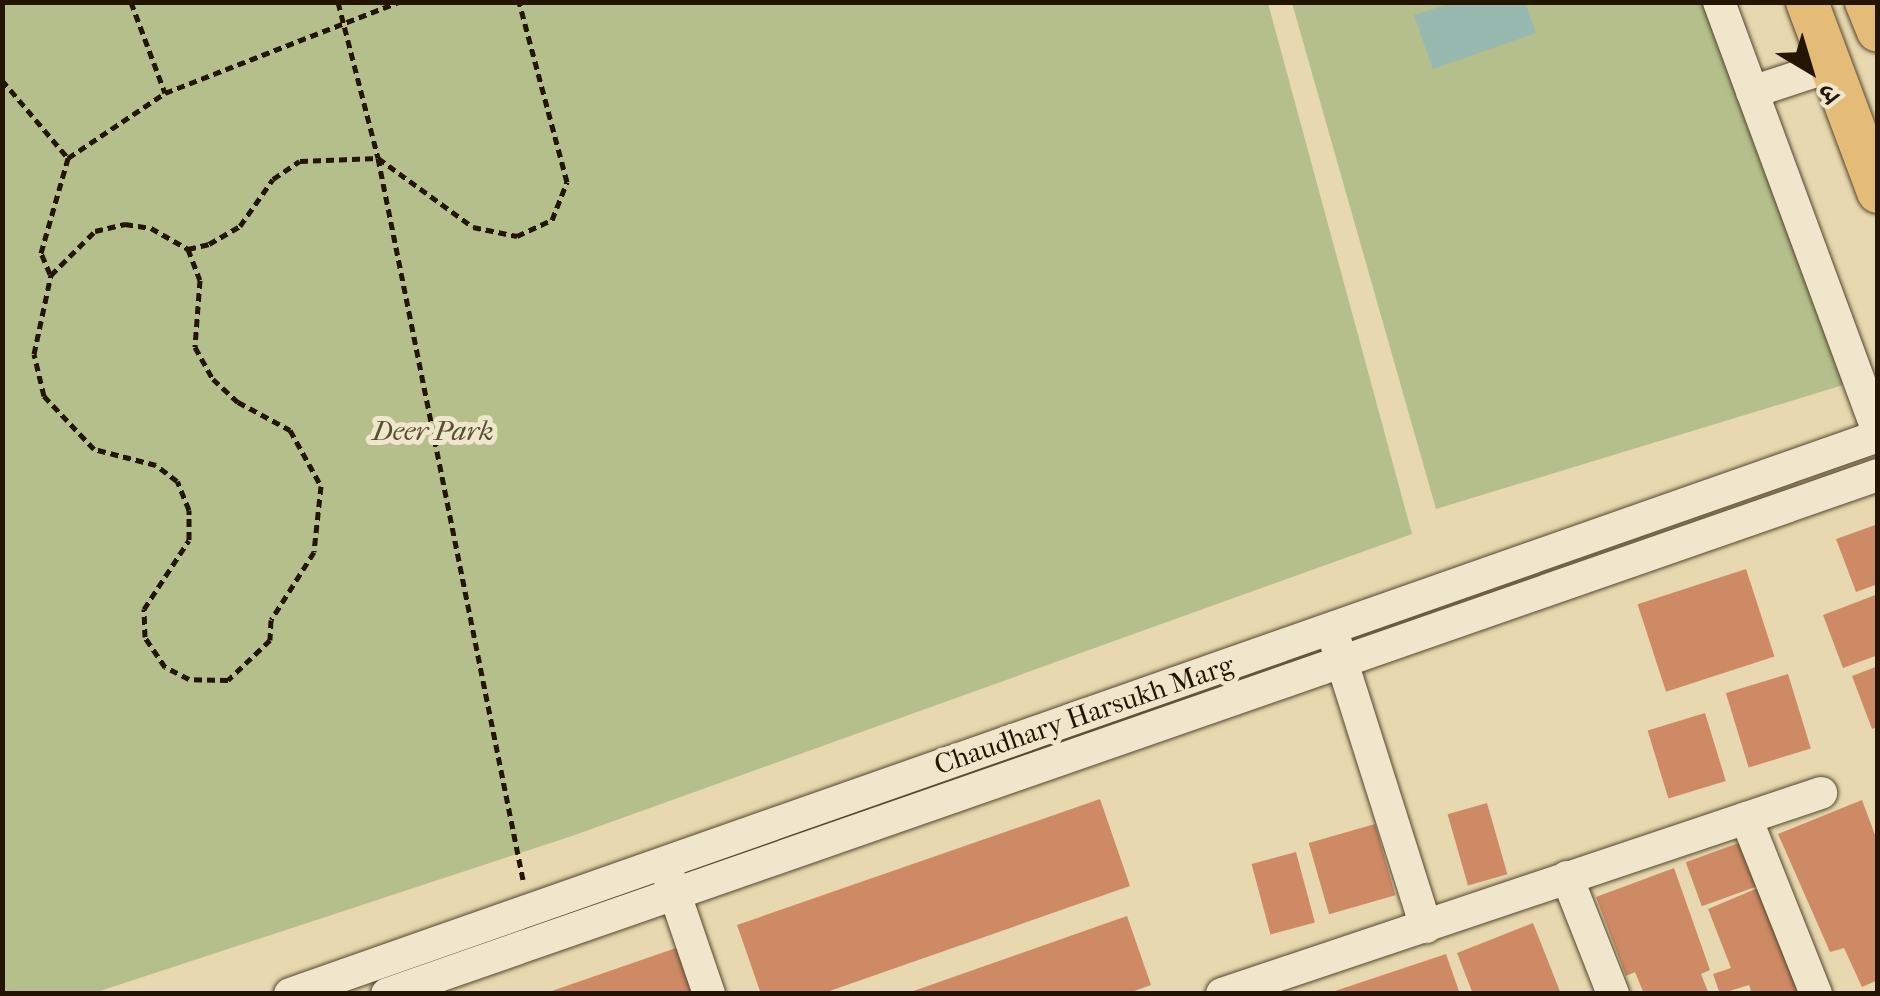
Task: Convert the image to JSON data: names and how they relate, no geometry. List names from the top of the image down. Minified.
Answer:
{"streets":{"street":["Chaudhary Harsukh Marg"]},"parks":["Deer Park"],"north":"bottom right"}
